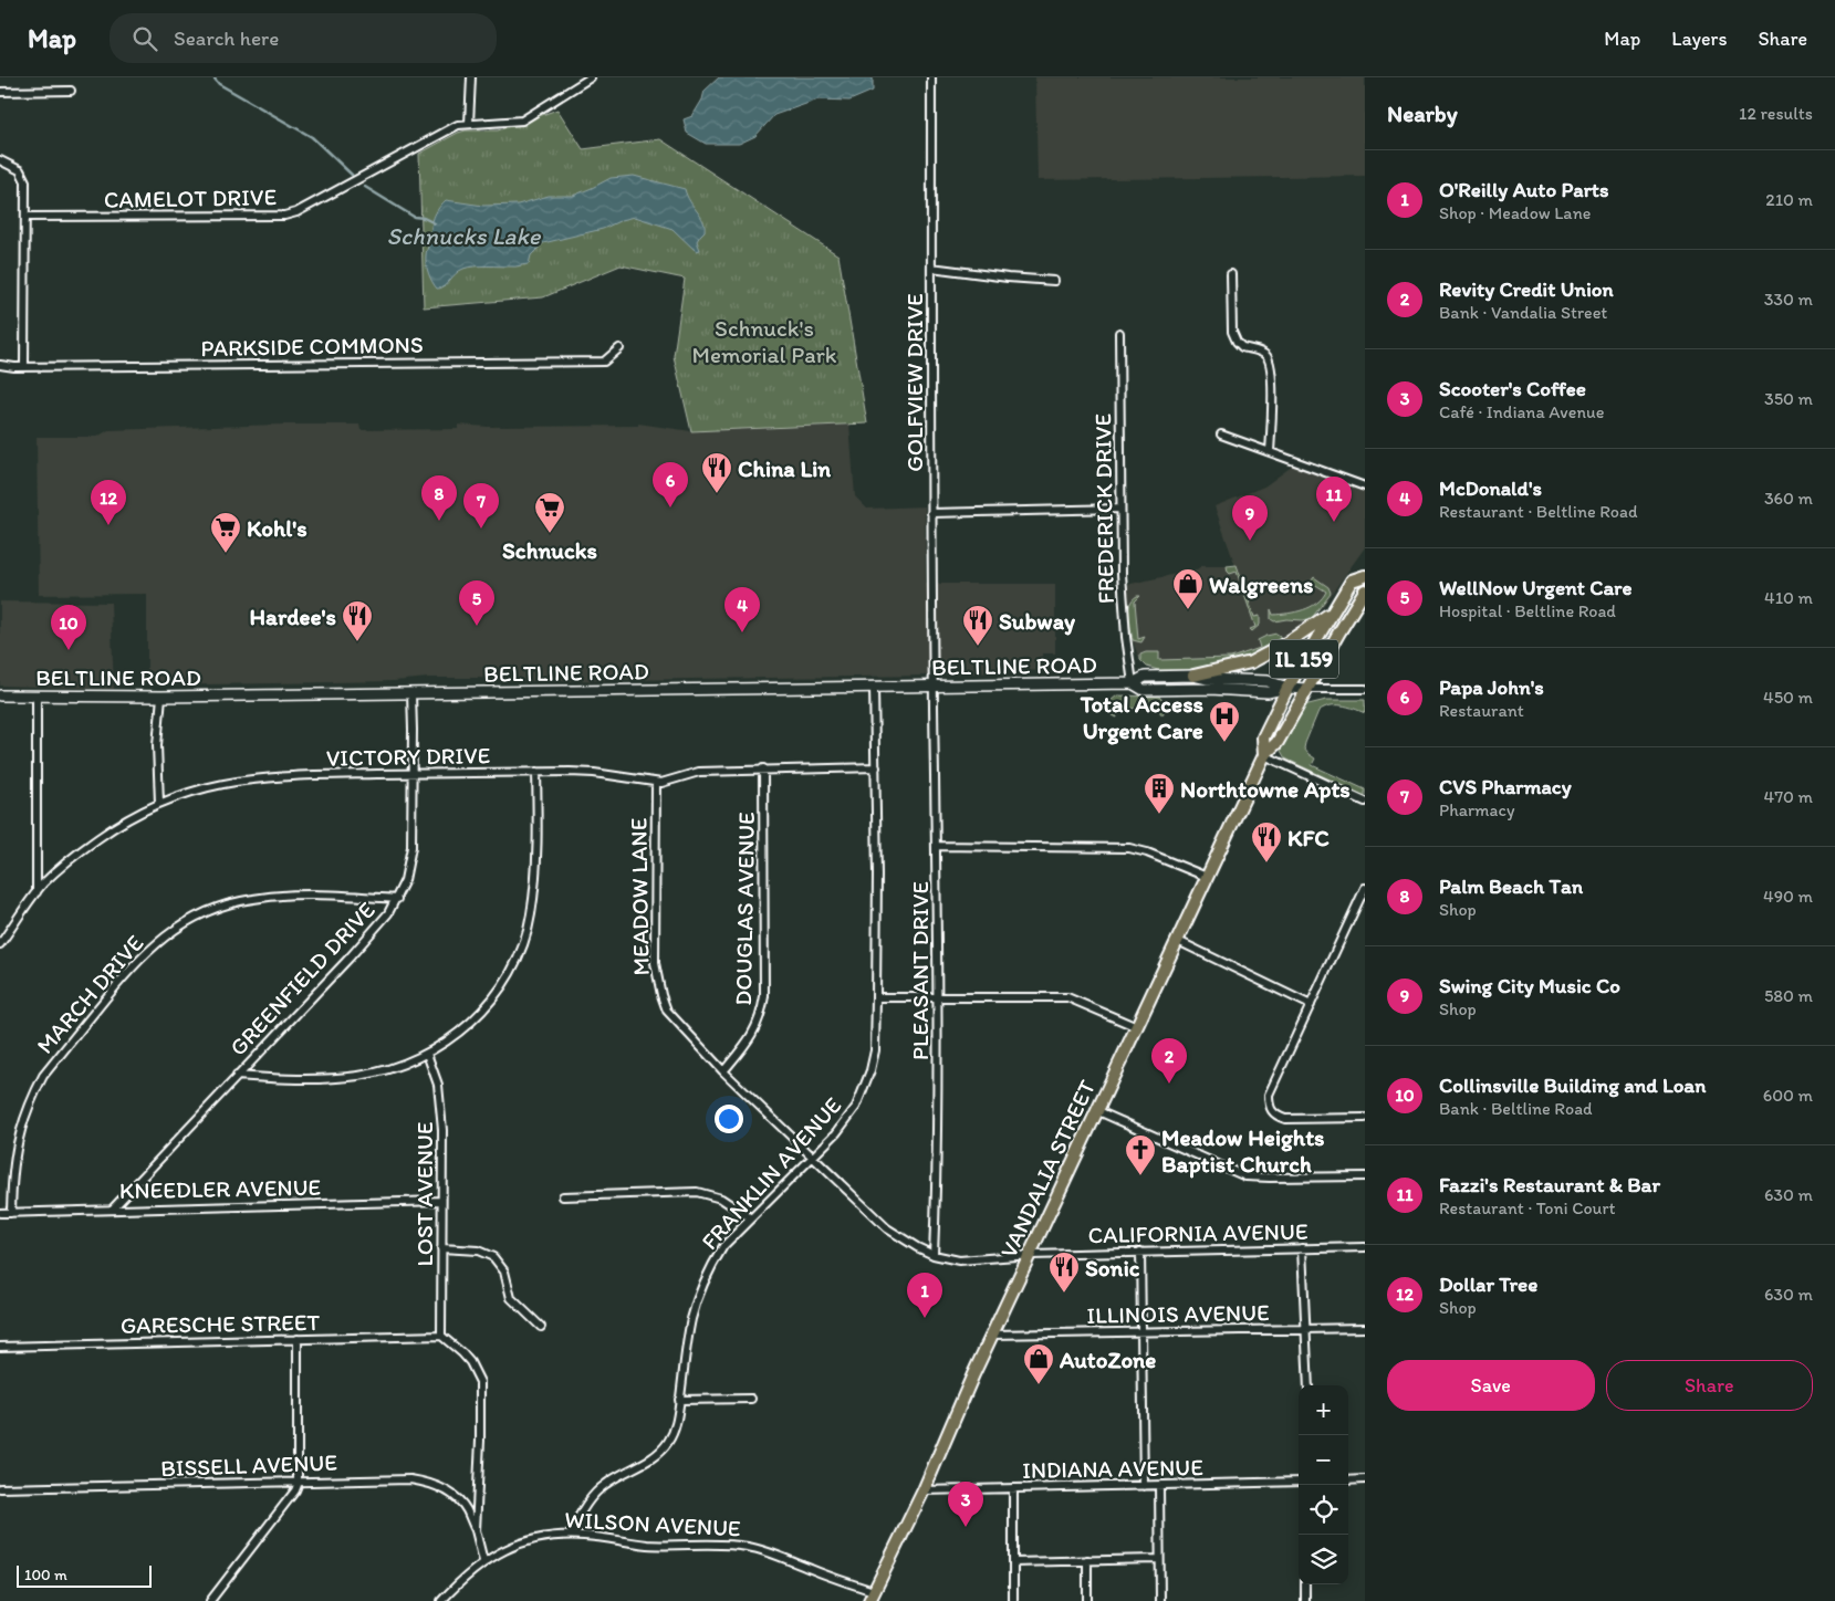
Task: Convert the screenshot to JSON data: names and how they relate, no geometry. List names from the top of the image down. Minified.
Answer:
{"streets":{"main road":["IL 159","BELTLINE ROAD","VANDALIA STREET"],"street":["CAMELOT DRIVE","PARKSIDE COMMONS","GOLFVIEW DRIVE","FREDERICK DRIVE","VICTORY DRIVE","MEADOW LANE","DOUGLAS AVENUE","PLEASANT DRIVE","GREENFIELD DRIVE","MARCH DRIVE","FRANKLIN AVENUE","KNEEDLER AVENUE","LOST AVENUE","CALIFORNIA AVENUE","ILLINOIS AVENUE","GARESCHE STREET","BISSELL AVENUE","INDIANA AVENUE","WILSON AVENUE"]},"crossings":[["GOLFVIEW DRIVE","BELTLINE ROAD"],["GOLFVIEW DRIVE","PLEASANT DRIVE"],["FREDERICK DRIVE","BELTLINE ROAD"],["BELTLINE ROAD","PLEASANT DRIVE"],["BELTLINE ROAD","GREENFIELD DRIVE"],["BELTLINE ROAD","VANDALIA STREET"],["BELTLINE ROAD","FRANKLIN AVENUE"],["VICTORY DRIVE","MEADOW LANE"],["VICTORY DRIVE","DOUGLAS AVENUE"],["VICTORY DRIVE","GREENFIELD DRIVE"],["VICTORY DRIVE","FRANKLIN AVENUE"],["MEADOW LANE","DOUGLAS AVENUE"],["MEADOW LANE","PLEASANT DRIVE"],["MEADOW LANE","VANDALIA STREET"],["MEADOW LANE","FRANKLIN AVENUE"],["MEADOW LANE","CALIFORNIA AVENUE"],["GREENFIELD DRIVE","MARCH DRIVE"],["GREENFIELD DRIVE","KNEEDLER AVENUE"],["MARCH DRIVE","KNEEDLER AVENUE"],["VANDALIA STREET","CALIFORNIA AVENUE"],["VANDALIA STREET","ILLINOIS AVENUE"],["VANDALIA STREET","INDIANA AVENUE"],["VANDALIA STREET","WILSON AVENUE"],["FRANKLIN AVENUE","WILSON AVENUE"],["KNEEDLER AVENUE","LOST AVENUE"],["LOST AVENUE","GARESCHE STREET"]],"water":["Schnucks Lake"],"parks":["Schnuck's Memorial Park"],"places":{"restaurant":["China Lin","Hardee's","Subway","KFC","Sonic"],"supermarket":["Schnucks","Kohl's"],"shop":["Walgreens","AutoZone"],"hospital":["Total Access Urgent Care"],"building":["Northtowne Apts"],"church":["Meadow Heights Baptist Church"]},"scale_bar":"100 m","page":{"header":"Map","search":"Search here","nav":["Map","Layers","Share"],"heading":["Nearby","12 results"],"list":[{"mark":"1","name":"O'Reilly Auto Parts","note":"Shop · Meadow Lane","value":"210 m"},{"mark":"2","name":"Revity Credit Union","note":"Bank · Vandalia Street","value":"330 m"},{"mark":"3","name":"Scooter's Coffee","note":"Café · Indiana Avenue","value":"350 m"},{"mark":"4","name":"McDonald's","note":"Restaurant · Beltline Road","value":"360 m"},{"mark":"5","name":"WellNow Urgent Care","note":"Hospital · Beltline Road","value":"410 m"},{"mark":"6","name":"Papa John's","note":"Restaurant","value":"450 m"},{"mark":"7","name":"CVS Pharmacy","note":"Pharmacy","value":"470 m"},{"mark":"8","name":"Palm Beach Tan","note":"Shop","value":"490 m"},{"mark":"9","name":"Swing City Music Co","note":"Shop","value":"580 m"},{"mark":"10","name":"Collinsville Building and Loan","note":"Bank · Beltline Road","value":"600 m"},{"mark":"11","name":"Fazzi's Restaurant & Bar","note":"Restaurant · Toni Court","value":"630 m"},{"mark":"12","name":"Dollar Tree","note":"Shop","value":"630 m"}],"pins":["6","8","11","12","7","9","5","4","10","2","1","3"],"buttons":["Save","Share"],"map_buttons":["+","−"],"scale":"100 m"}}
